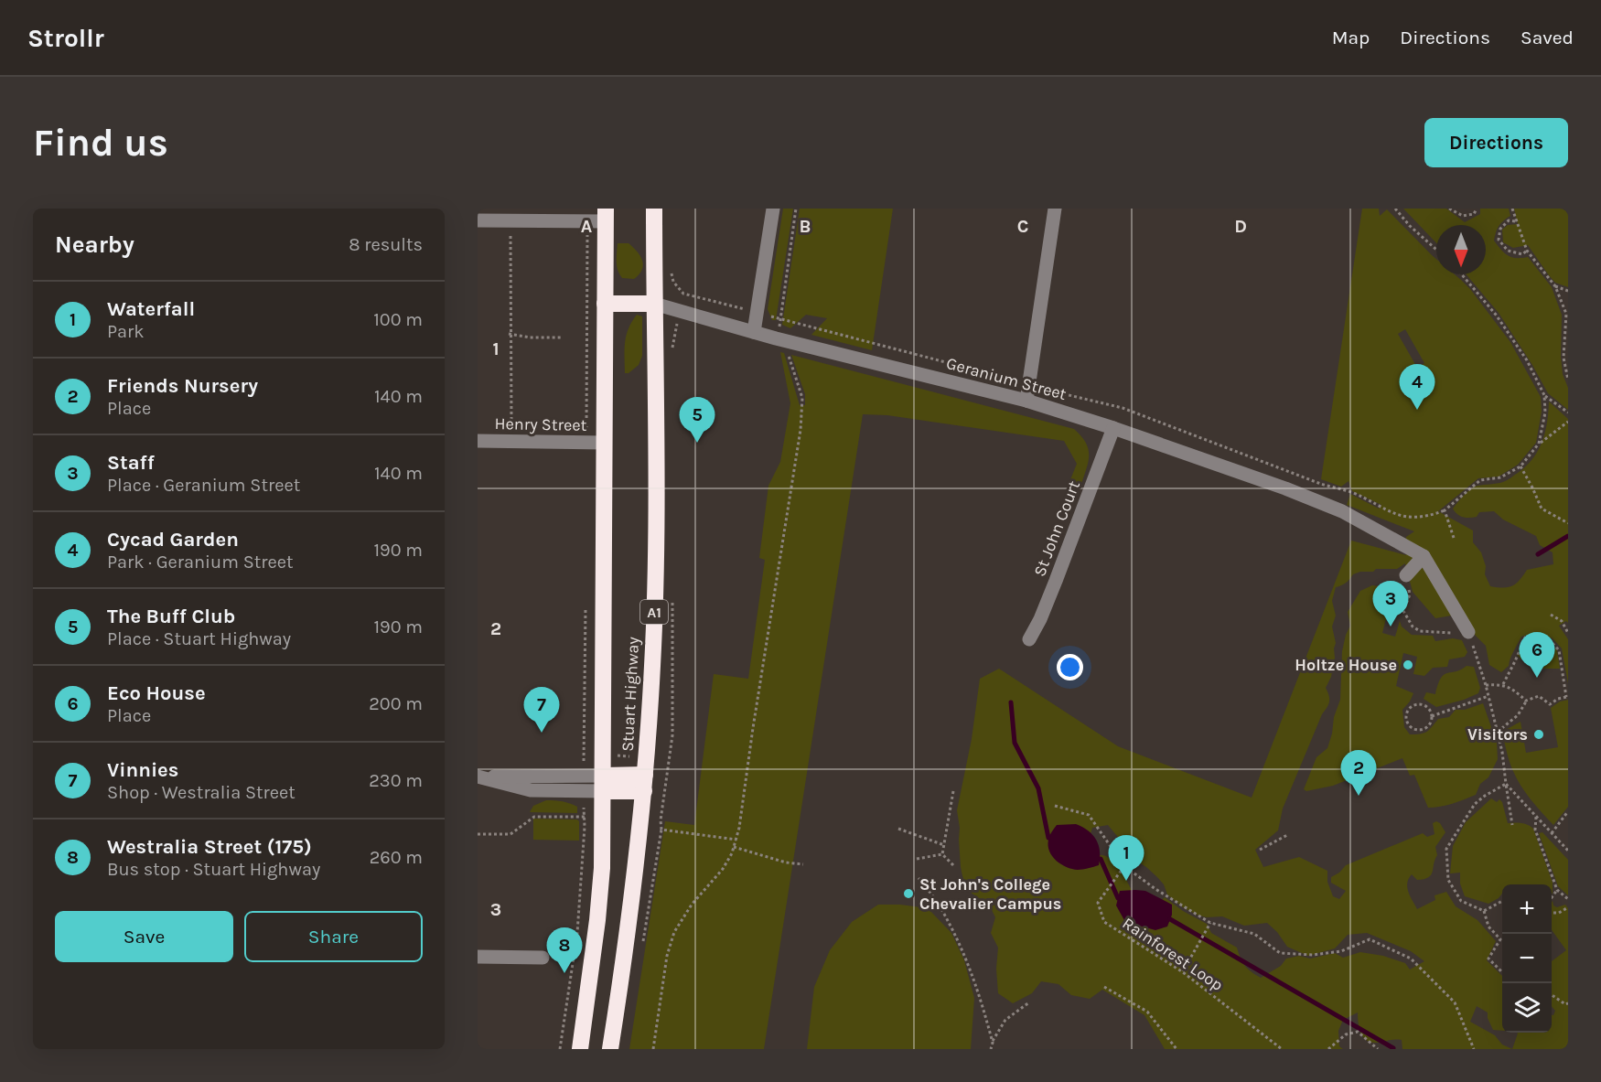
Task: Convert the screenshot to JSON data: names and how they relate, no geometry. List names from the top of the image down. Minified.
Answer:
{"streets":{"highway":["A1","Stuart Highway"],"street":["Geranium Street","Henry Street","St John Court"],"path":["Rainforest Loop"]},"crossings":[["Geranium Street","St John Court"],["Geranium Street","Stuart Highway"],["Henry Street","Stuart Highway"]],"places":["Holtze House","Visitors","St John's College Chevalier Campus"],"north":"bottom","page":{"header":"Strollr","nav":["Map","Directions","Saved"],"buttons":["Directions",["Save","Share"]],"title":"Find us","heading":["Nearby","8 results"],"list":[{"mark":"1","name":"Waterfall","note":"Park","value":"100 m"},{"mark":"2","name":"Friends Nursery","note":"Place","value":"140 m"},{"mark":"3","name":"Staff","note":"Place · Geranium Street","value":"140 m"},{"mark":"4","name":"Cycad Garden","note":"Park · Geranium Street","value":"190 m"},{"mark":"5","name":"The Buff Club","note":"Place · Stuart Highway","value":"190 m"},{"mark":"6","name":"Eco House","note":"Place","value":"200 m"},{"mark":"7","name":"Vinnies","note":"Shop · Westralia Street","value":"230 m"},{"mark":"8","name":"Westralia Street (175)","note":"Bus stop · Stuart Highway","value":"260 m"}],"pins":["4","5","3","6","7","2","1","8"],"map_buttons":["+","−"]},"grid":{"columns":["A","B","C","D"],"rows":["1","2","3"]}}
